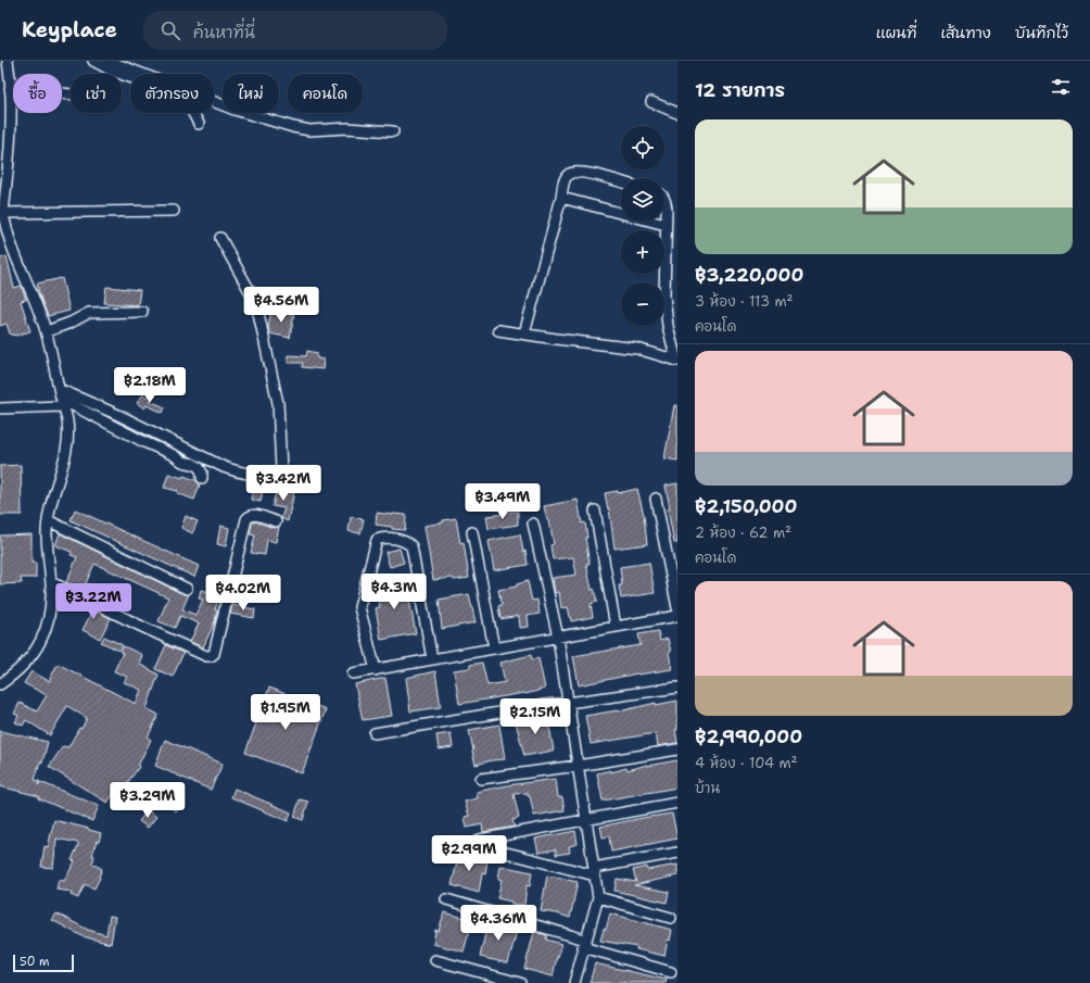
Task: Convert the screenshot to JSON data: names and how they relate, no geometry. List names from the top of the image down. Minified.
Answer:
{"scale_bar":"50 m","page":{"header":"Keyplace","search":"ค้นหาที่นี่","nav":["แผนที่","เส้นทาง","บันทึกไว้"],"heading":"12 รายการ","chip":["ซื้อ","เช่า","ตัวกรอง","ใหม่","คอนโด"],"list":[{"name":"฿3,220,000","note":"3 ห้อง · 113 m² · คอนโด"},{"name":"฿2,150,000","note":"2 ห้อง · 62 m² · คอนโด"},{"name":"฿2,990,000","note":"4 ห้อง · 104 m² · บ้าน"}],"map_buttons":["+","−"],"price":["฿4.56M","฿2.18M","฿3.42M","฿3.49M","฿4.3M","฿4.02M","฿3.22M","฿1.95M","฿2.15M","฿3.29M","฿2.99M","฿4.36M"],"scale":"50 m"}}
